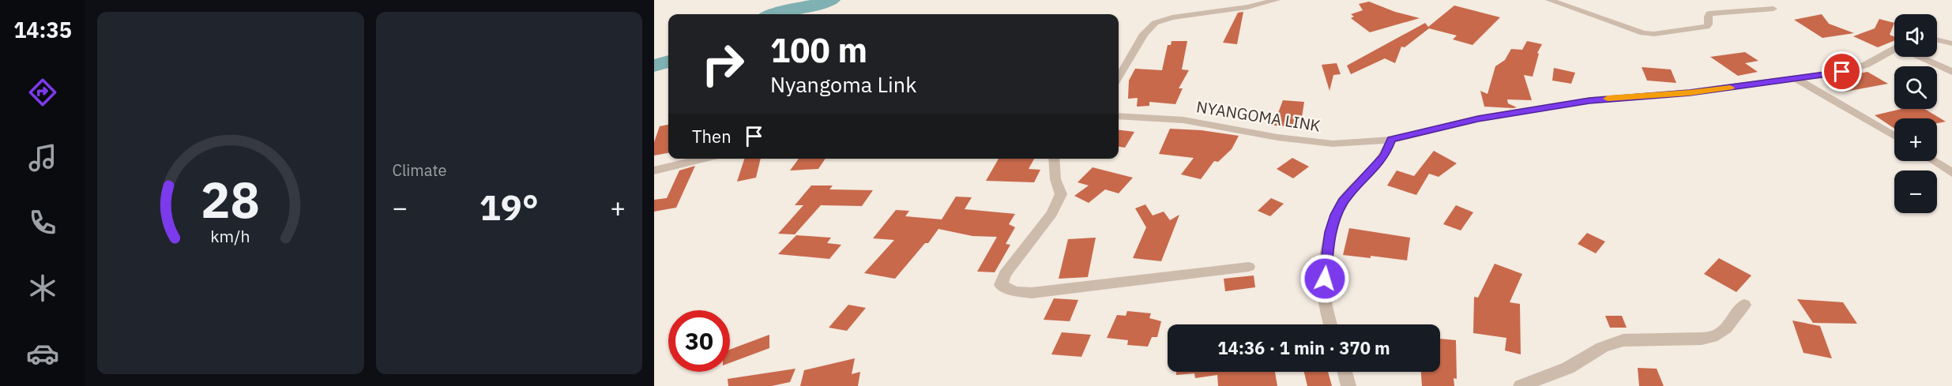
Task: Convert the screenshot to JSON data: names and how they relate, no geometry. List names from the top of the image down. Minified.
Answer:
{"streets":{"street":["NYANGOMA LINK"]},"page":{"tabs":"14:35","tile":"Climate","map_buttons":["+","−"],"turn":["100 m","Nyangoma Link"],"then":"Then","heat":["−","19°","+"],"limit":"30","trip":"14:36 · 1 min · 370 m","gauge":["28","km/h"]}}
